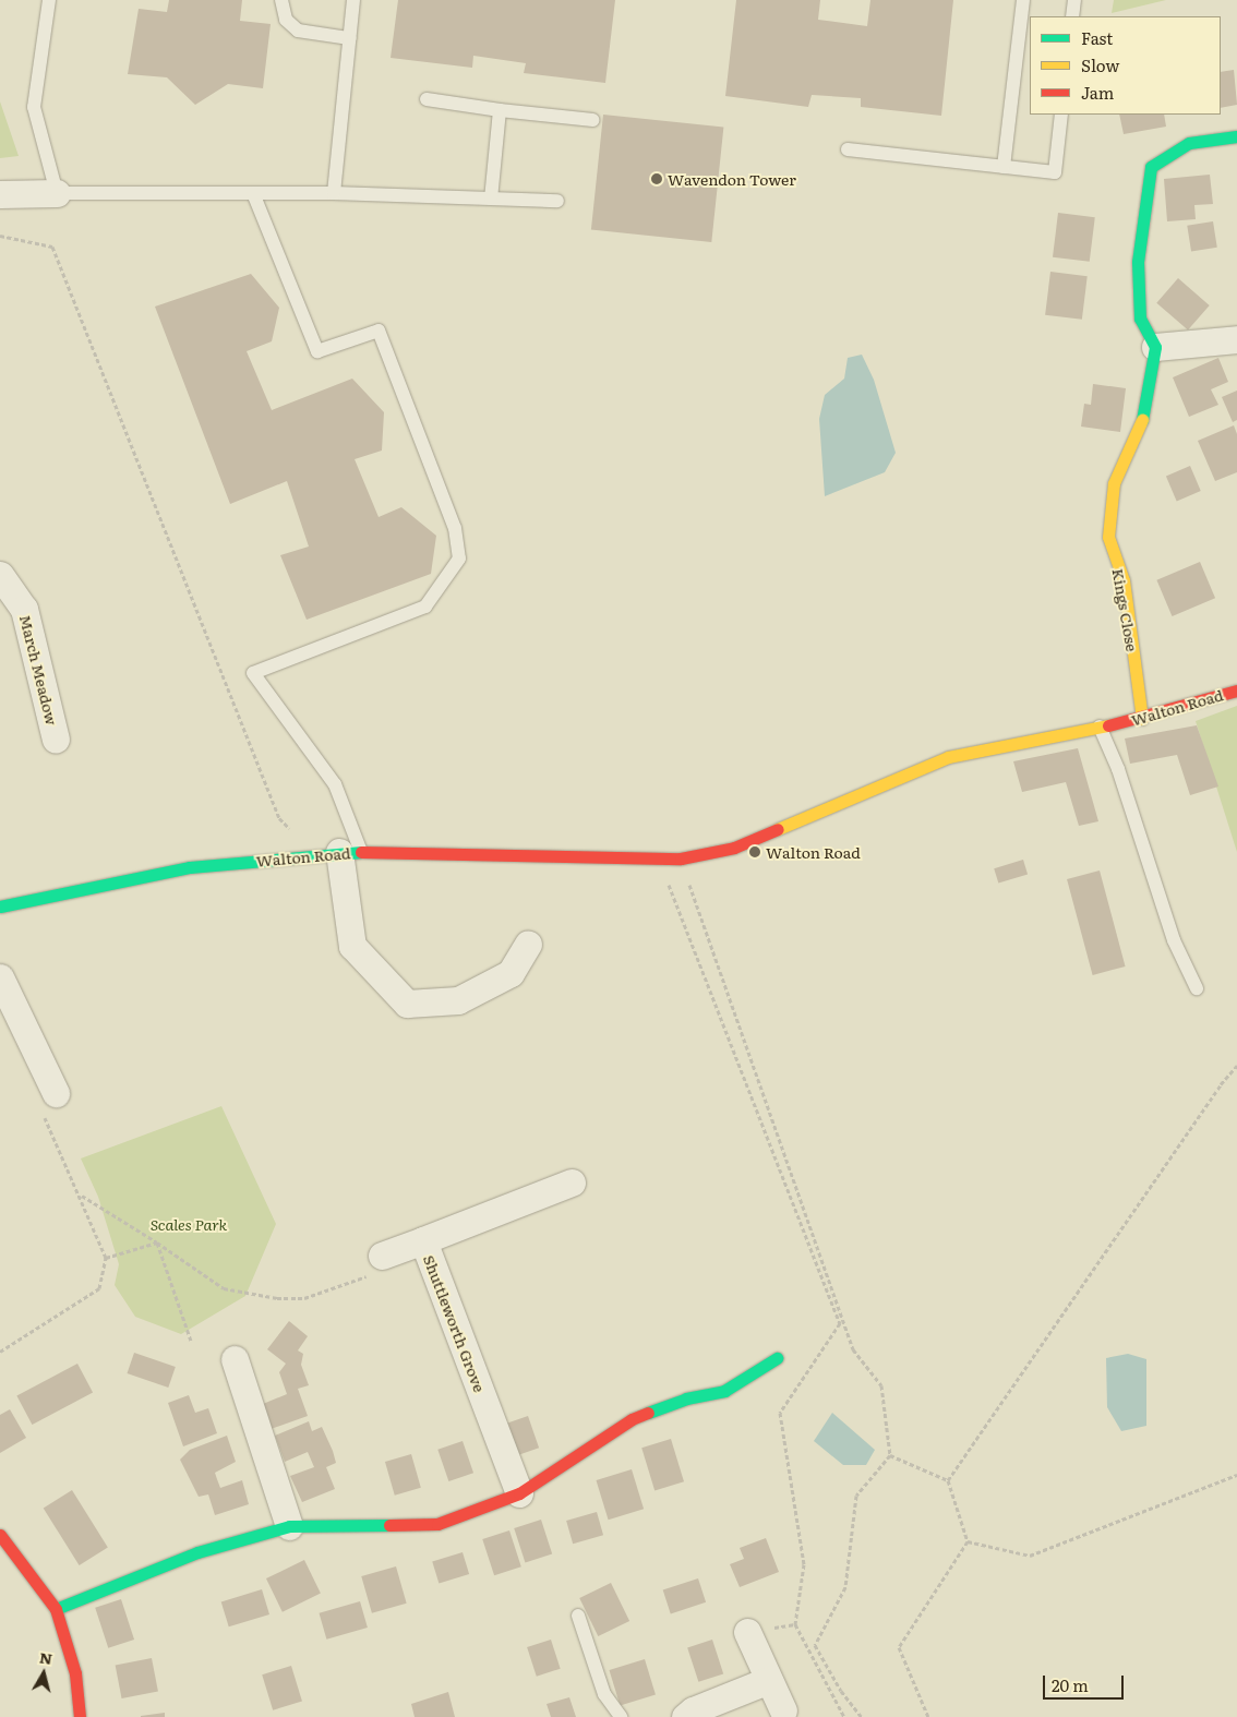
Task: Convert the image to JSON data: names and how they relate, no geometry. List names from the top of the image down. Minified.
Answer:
{"streets":{"street":["Kings Close","March Meadow","Walton Road","Shuttleworth Grove"]},"crossings":[["Kings Close","Walton Road"]],"parks":["Scales Park"],"places":["Wavendon Tower","Walton Road"],"legend":["Fast","Slow","Jam"],"scale_bar":"20 m","north":"top"}
